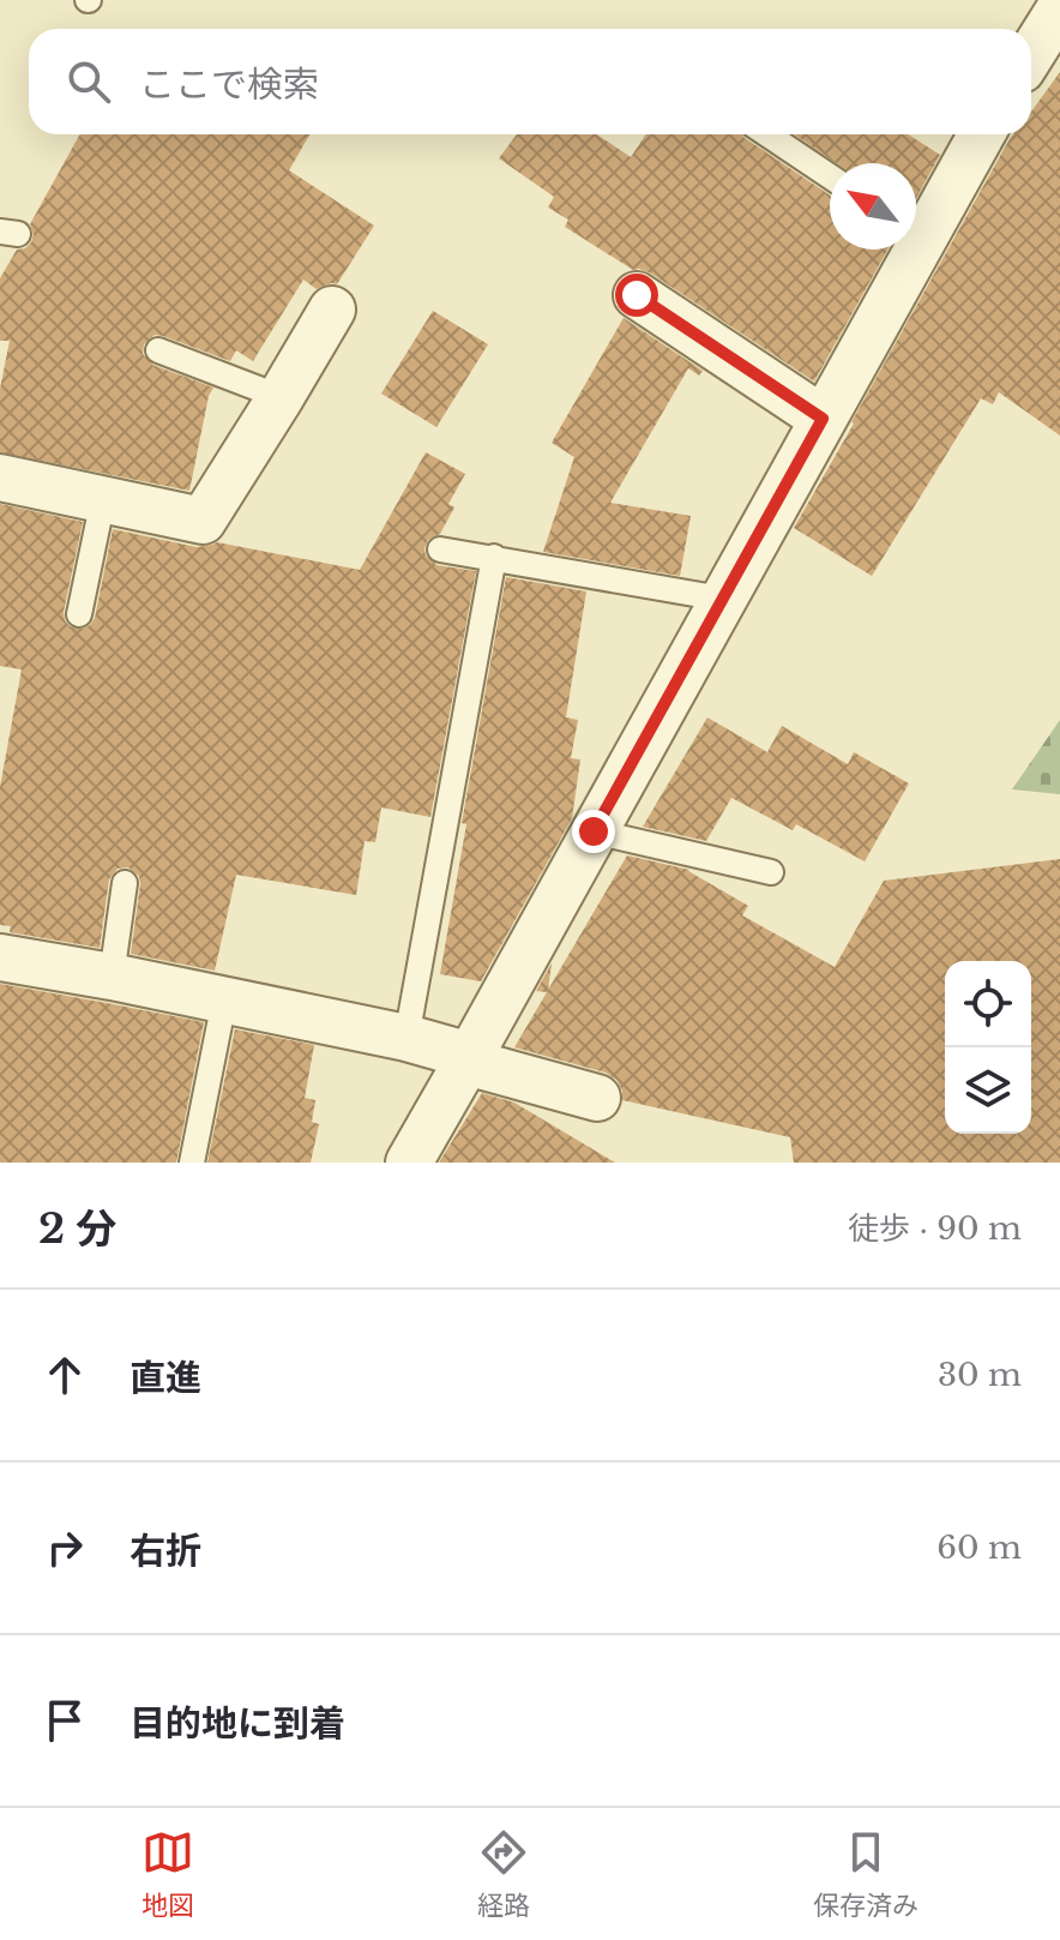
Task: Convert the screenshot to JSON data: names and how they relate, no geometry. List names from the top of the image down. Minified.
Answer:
{"north":"top left","page":{"search":"ここで検索","heading":["2 分","徒歩 · 90 m"],"list":[["直進","30 m"],["右折","60 m"],"目的地に到着"],"nav":["地図","経路","保存済み"]}}
